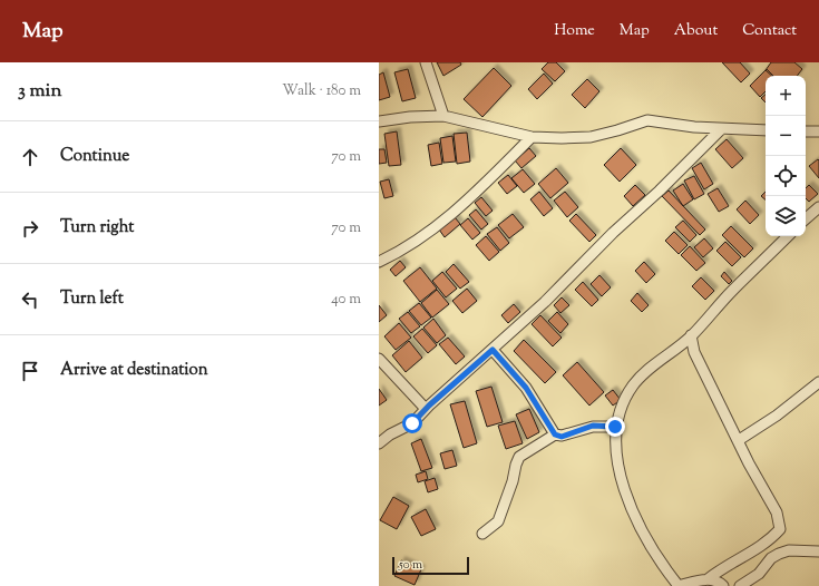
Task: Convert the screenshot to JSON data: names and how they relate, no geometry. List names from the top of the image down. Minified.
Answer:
{"scale_bar":"50 m","page":{"header":"Map","nav":["Home","Map","About","Contact"],"heading":["3 min","Walk · 180 m"],"map_buttons":["+","−"],"list":[["Continue","70 m"],["Turn right","70 m"],["Turn left","40 m"],"Arrive at destination"],"scale":"50 m"}}
